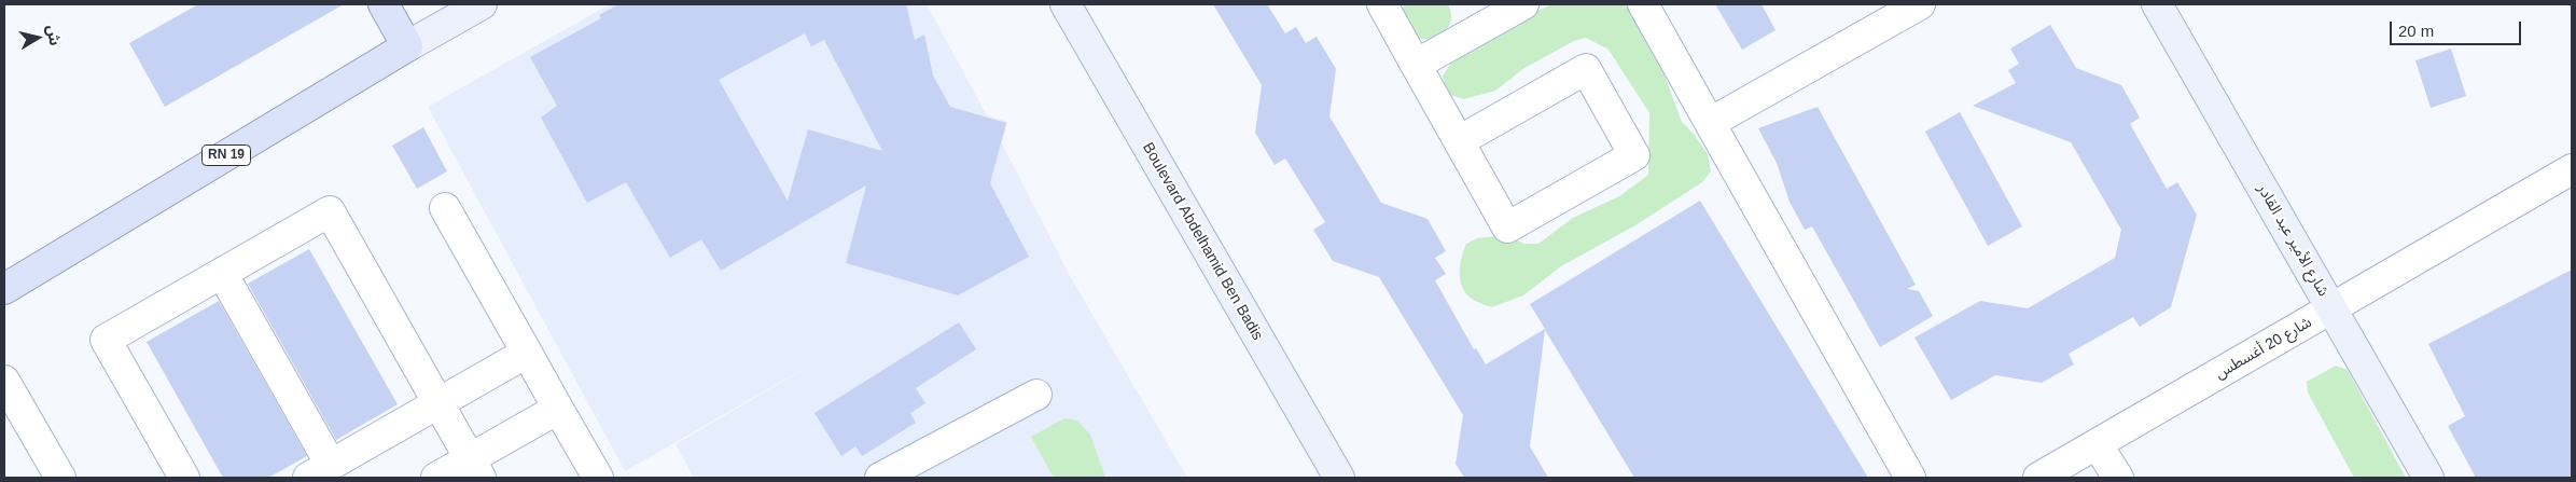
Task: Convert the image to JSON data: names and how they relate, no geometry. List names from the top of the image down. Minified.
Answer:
{"streets":{"main road":["RN 19","شارع الأمير عبد القادر","Boulevard Abdelhamid Ben Badis"],"street":["شارع 20 أغسطس"]},"crossings":[["شارع الأمير عبد القادر","شارع 20 أغسطس"]],"scale_bar":"20 m","north":"right"}
